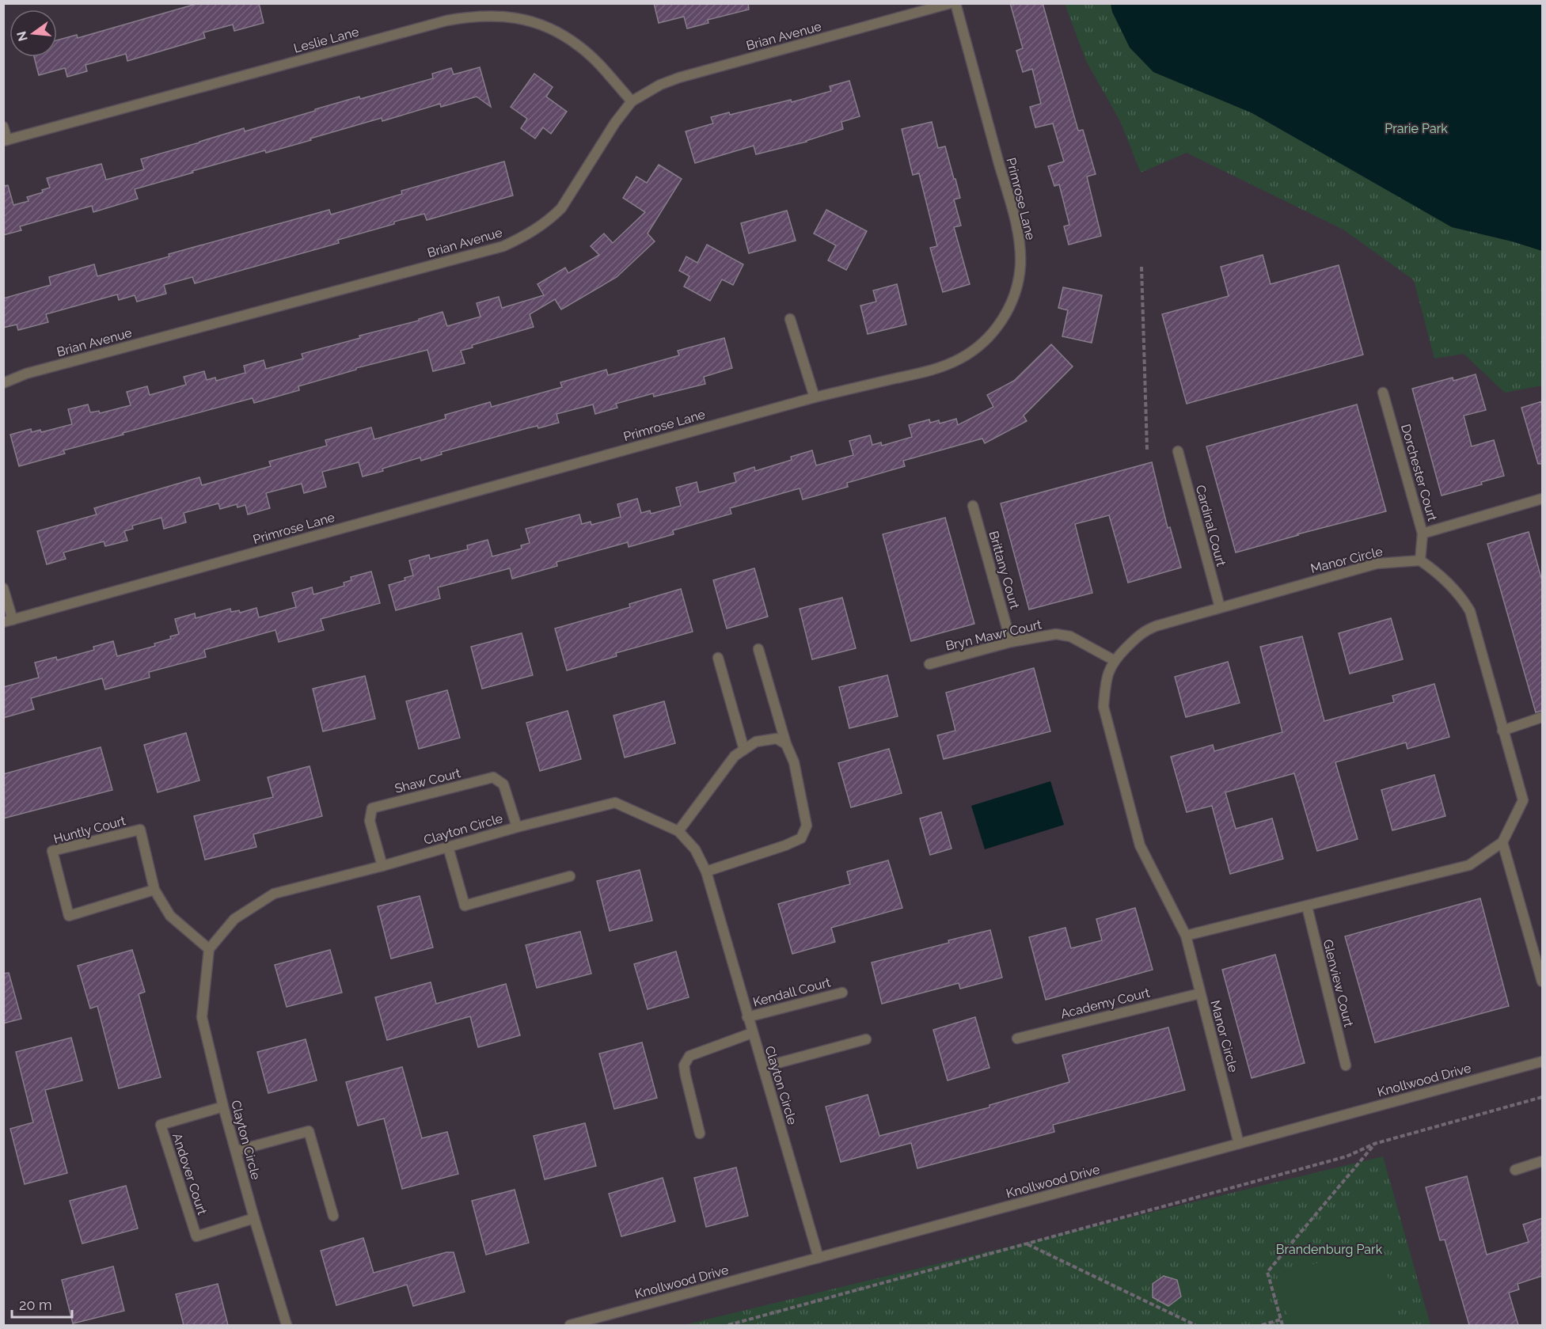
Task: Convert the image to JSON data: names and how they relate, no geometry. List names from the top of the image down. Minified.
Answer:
{"streets":{"street":["Brian Avenue","Leslie Lane","Primrose Lane","Dorchester Court","Cardinal Court","Manor Circle","Brittany Court","Bryn Mawr Court","Shaw Court","Clayton Circle","Huntly Court","Glenview Court","Kendall Court","Academy Court","Knollwood Drive","Andover Court"]},"crossings":[["Brian Avenue","Leslie Lane"],["Dorchester Court","Manor Circle"],["Cardinal Court","Manor Circle"],["Manor Circle","Bryn Mawr Court"],["Manor Circle","Academy Court"],["Manor Circle","Knollwood Drive"],["Brittany Court","Bryn Mawr Court"],["Shaw Court","Clayton Circle"],["Clayton Circle","Huntly Court"],["Clayton Circle","Kendall Court"],["Clayton Circle","Knollwood Drive"],["Clayton Circle","Andover Court"]],"parks":["Prarie Park","Brandenburg Park"],"scale_bar":"20 m","north":"left"}
